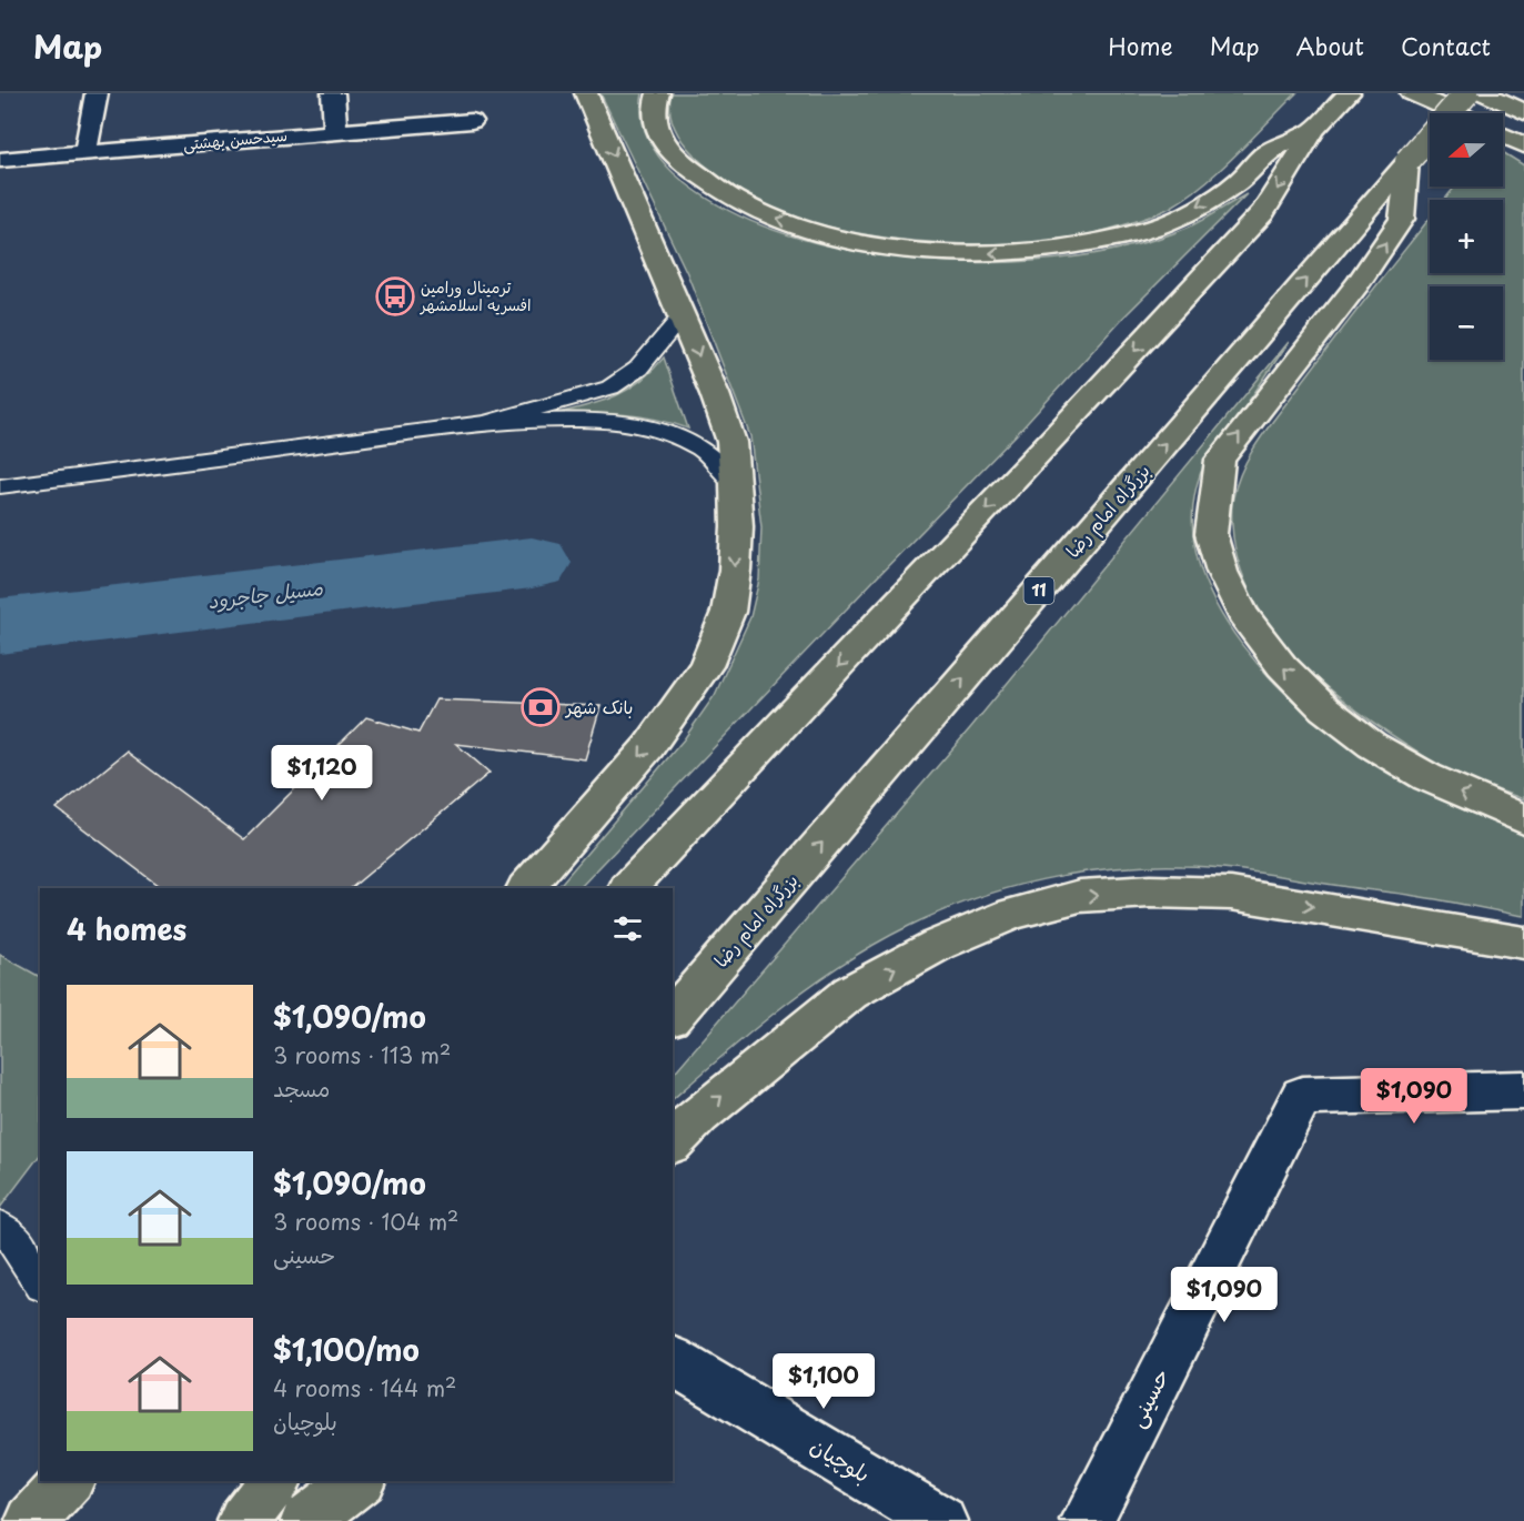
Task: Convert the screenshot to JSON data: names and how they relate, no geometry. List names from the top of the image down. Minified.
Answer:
{"streets":{"highway":["بزرگراه امام رضا","11"],"street":["سیدحسن بهشتی","حسینی","بلوچیان"]},"water":["مسیل جاجرود"],"places":{"bus stop":["ترمینال ورامین افسریه اسلامشهر"],"bank":["بانک شهر"]},"north":"left","page":{"header":"Map","nav":["Home","Map","About","Contact"],"map_buttons":["+","−"],"price":["$1,120","$1,090","$1,090","$1,100"],"heading":"4 homes","list":[{"name":"$1,090/mo","note":"3 rooms · 113 m² · مسجد"},{"name":"$1,090/mo","note":"3 rooms · 104 m² · حسینی"},{"name":"$1,100/mo","note":"4 rooms · 144 m² · بلوچیان"}]}}
